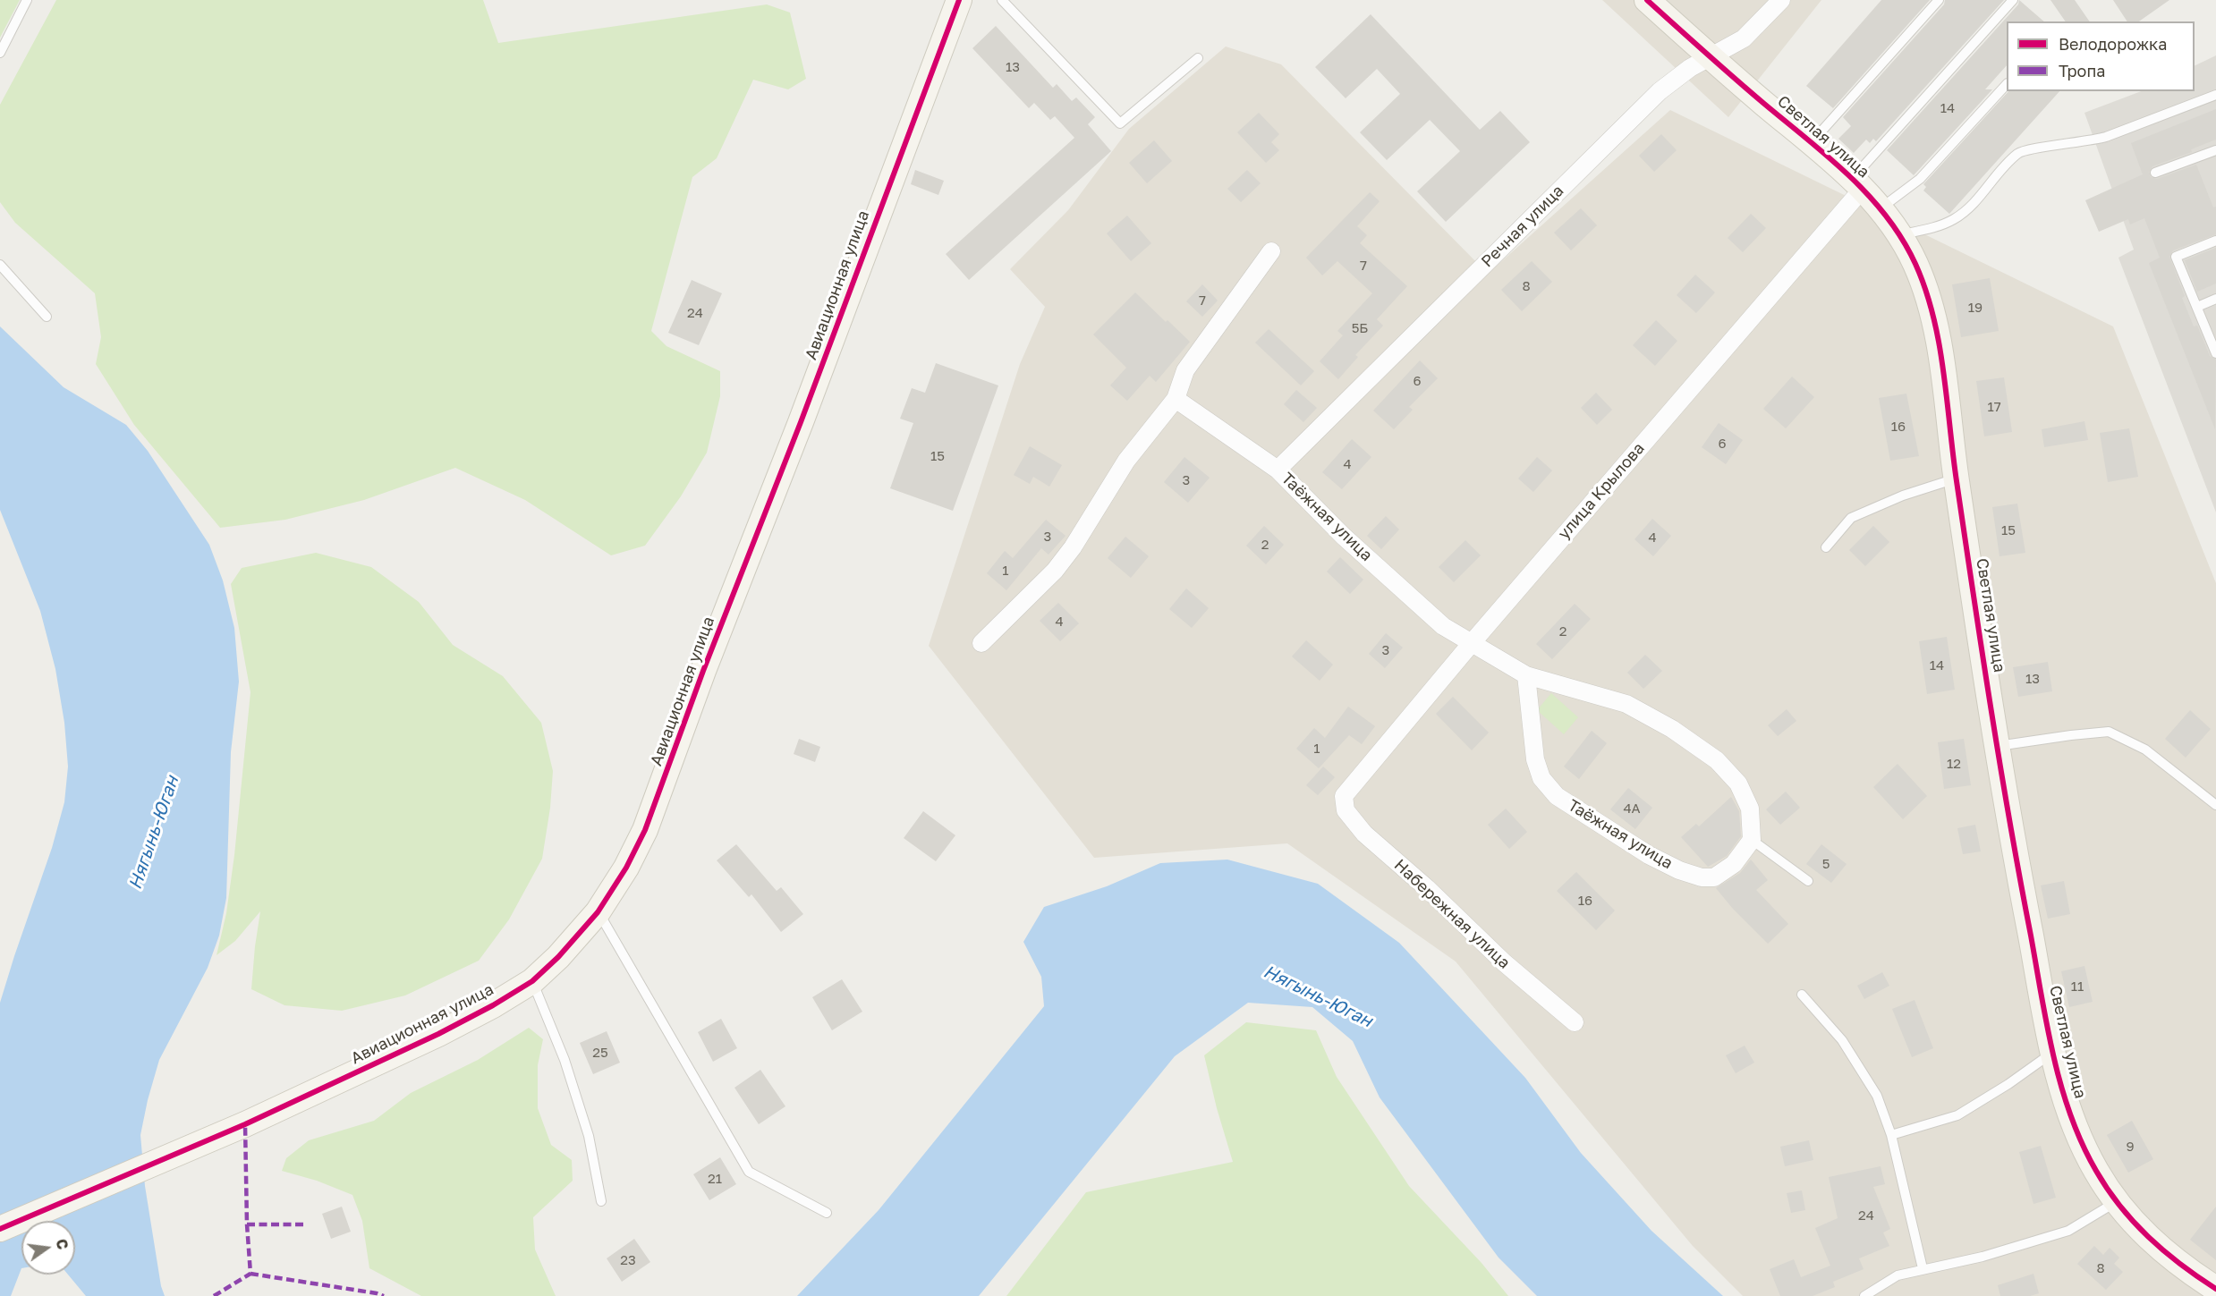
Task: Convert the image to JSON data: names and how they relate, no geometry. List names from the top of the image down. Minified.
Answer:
{"streets":{"street":["Светлая улица","Речная улица","Авиационная улица","улица Крылова","Таёжная улица","Набережная улица"]},"crossings":[["Светлая улица","Речная улица"],["Светлая улица","улица Крылова"],["Речная улица","Таёжная улица"],["улица Крылова","Таёжная улица"],["улица Крылова","Набережная улица"]],"water":["Нягынь-Юган"],"house_numbers":["13","14","7","8","7","19","24","5Б","6","17","16","6","15","4","3","15","3","4","2","1","4","2","3","14","13","1","12","4А","5","16","11","25","9","21","24","23","8"],"legend":["Велодорожка","Тропа"],"north":"right"}
